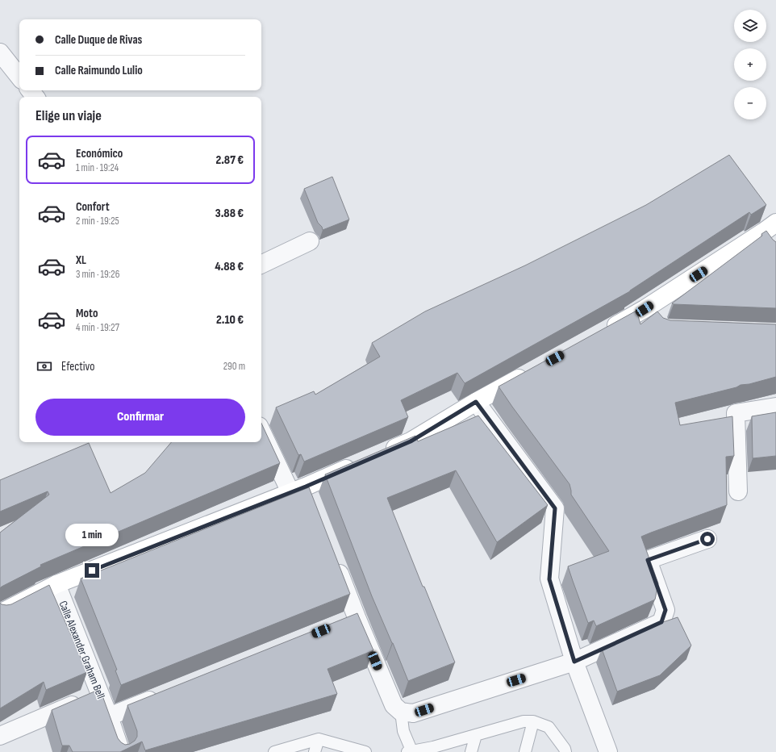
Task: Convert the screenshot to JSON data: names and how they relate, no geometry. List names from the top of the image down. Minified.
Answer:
{"streets":{"street":["Calle Alexander Graham Bell"]},"page":{"map_buttons":["+","−"],"banner":["Calle Duque de Rivas","Calle Raimundo Lulio"],"heading":"Elige un viaje","list":[{"name":"Económico","note":"1 min · 19:24","value":"2.87 €"},{"name":"Confort","note":"2 min · 19:25","value":"3.88 €"},{"name":"XL","note":"3 min · 19:26","value":"4.88 €"},{"name":"Moto","note":"4 min · 19:27","value":"2.10 €"}],"pay":["Efectivo","290 m"],"buttons":"Confirmar","bubble":"1 min"}}
